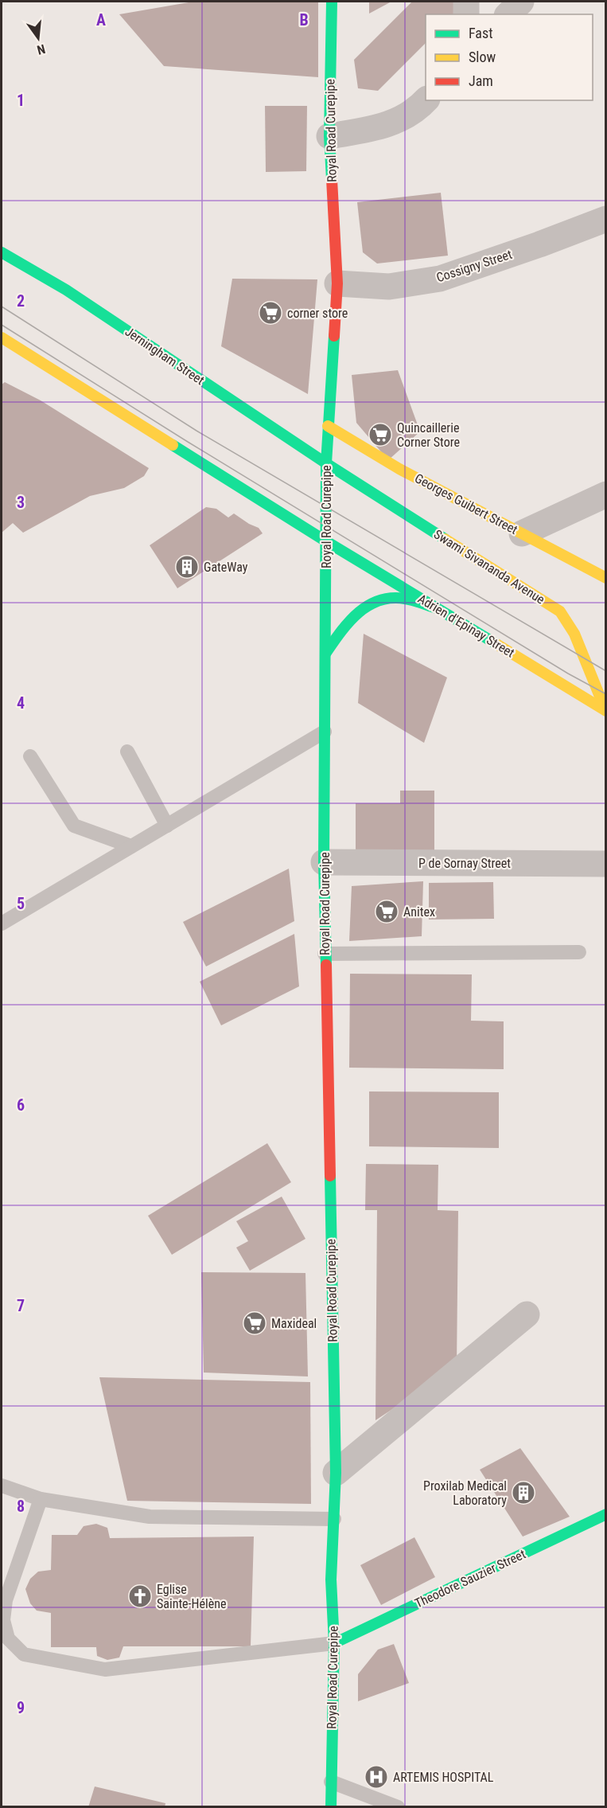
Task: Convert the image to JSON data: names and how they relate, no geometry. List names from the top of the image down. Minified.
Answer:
{"streets":{"main road":["Royal Road Curepipe","Jerningham Street","Georges Guibert Street","Swami Sivananda Avenue","Adrien d'Epinay Street","Theodore Sauzier Street"],"street":["Cossigny Street","P de Sornay Street"]},"crossings":[["Royal Road Curepipe","Cossigny Street"],["Royal Road Curepipe","Jerningham Street"],["Royal Road Curepipe","Georges Guibert Street"],["Royal Road Curepipe","Swami Sivananda Avenue"],["Royal Road Curepipe","Adrien d'Epinay Street"],["Royal Road Curepipe","P de Sornay Street"],["Royal Road Curepipe","Theodore Sauzier Street"],["Jerningham Street","Swami Sivananda Avenue"],["Swami Sivananda Avenue","Adrien d'Epinay Street"]],"places":{"supermarket":["corner store","Quincaillerie Corner Store","Anitex","Maxideal"],"building":["GateWay","Proxilab Medical Laboratory"],"church":["Eglise Sainte-Hélène"],"hospital":["ARTEMIS HOSPITAL"]},"legend":["Fast","Slow","Jam"],"north":"bottom","grid":{"columns":["A","B"],"rows":["1","2","3","4","5","6","7","8","9"]}}
